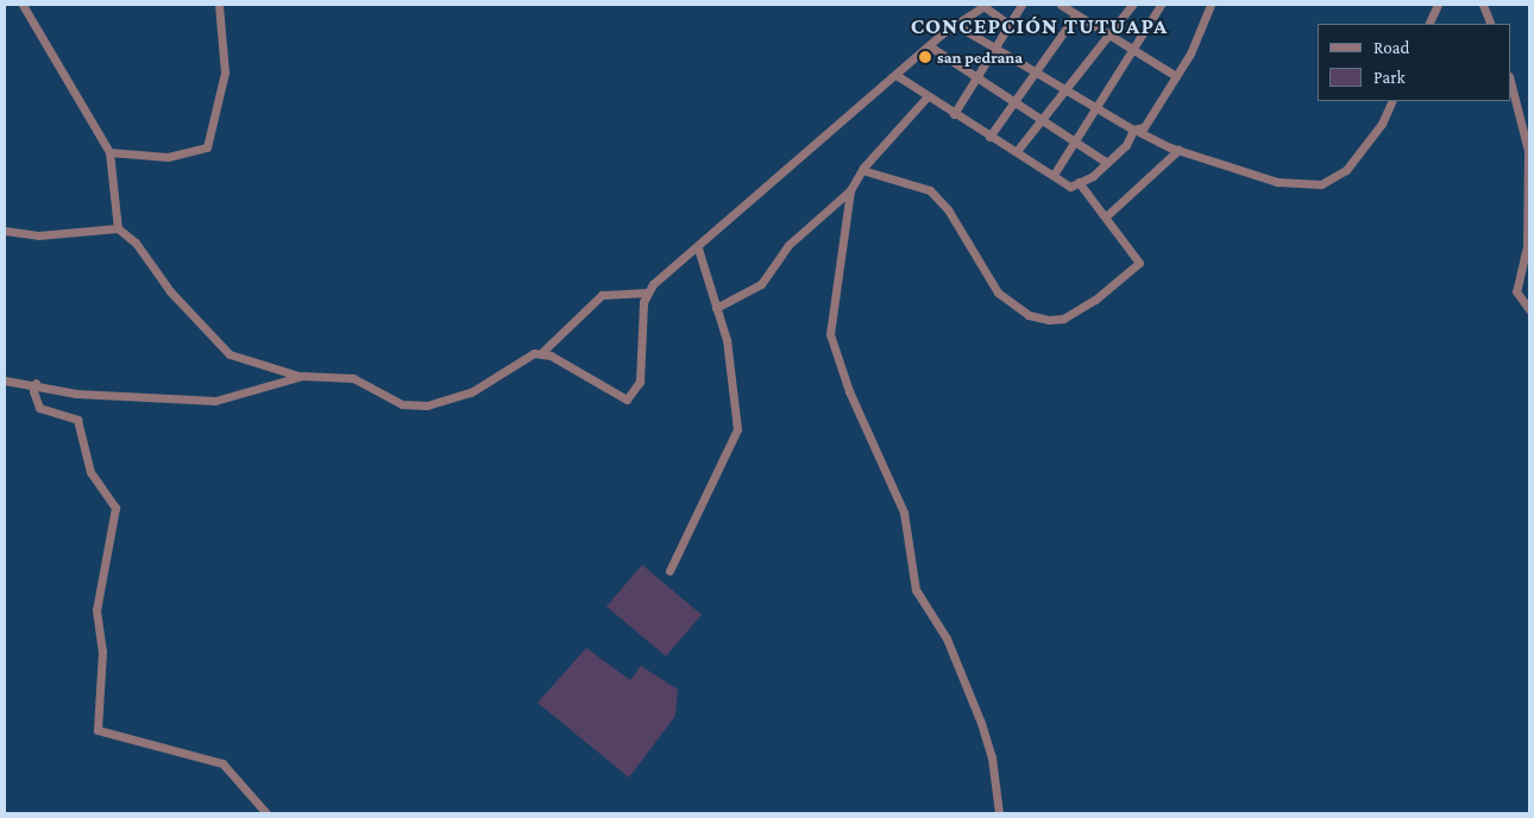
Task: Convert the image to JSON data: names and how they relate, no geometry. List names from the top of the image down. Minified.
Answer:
{"districts":["CONCEPCIÓN TUTUAPA"],"places":["san pedrana"],"legend":["Road","Park"]}
